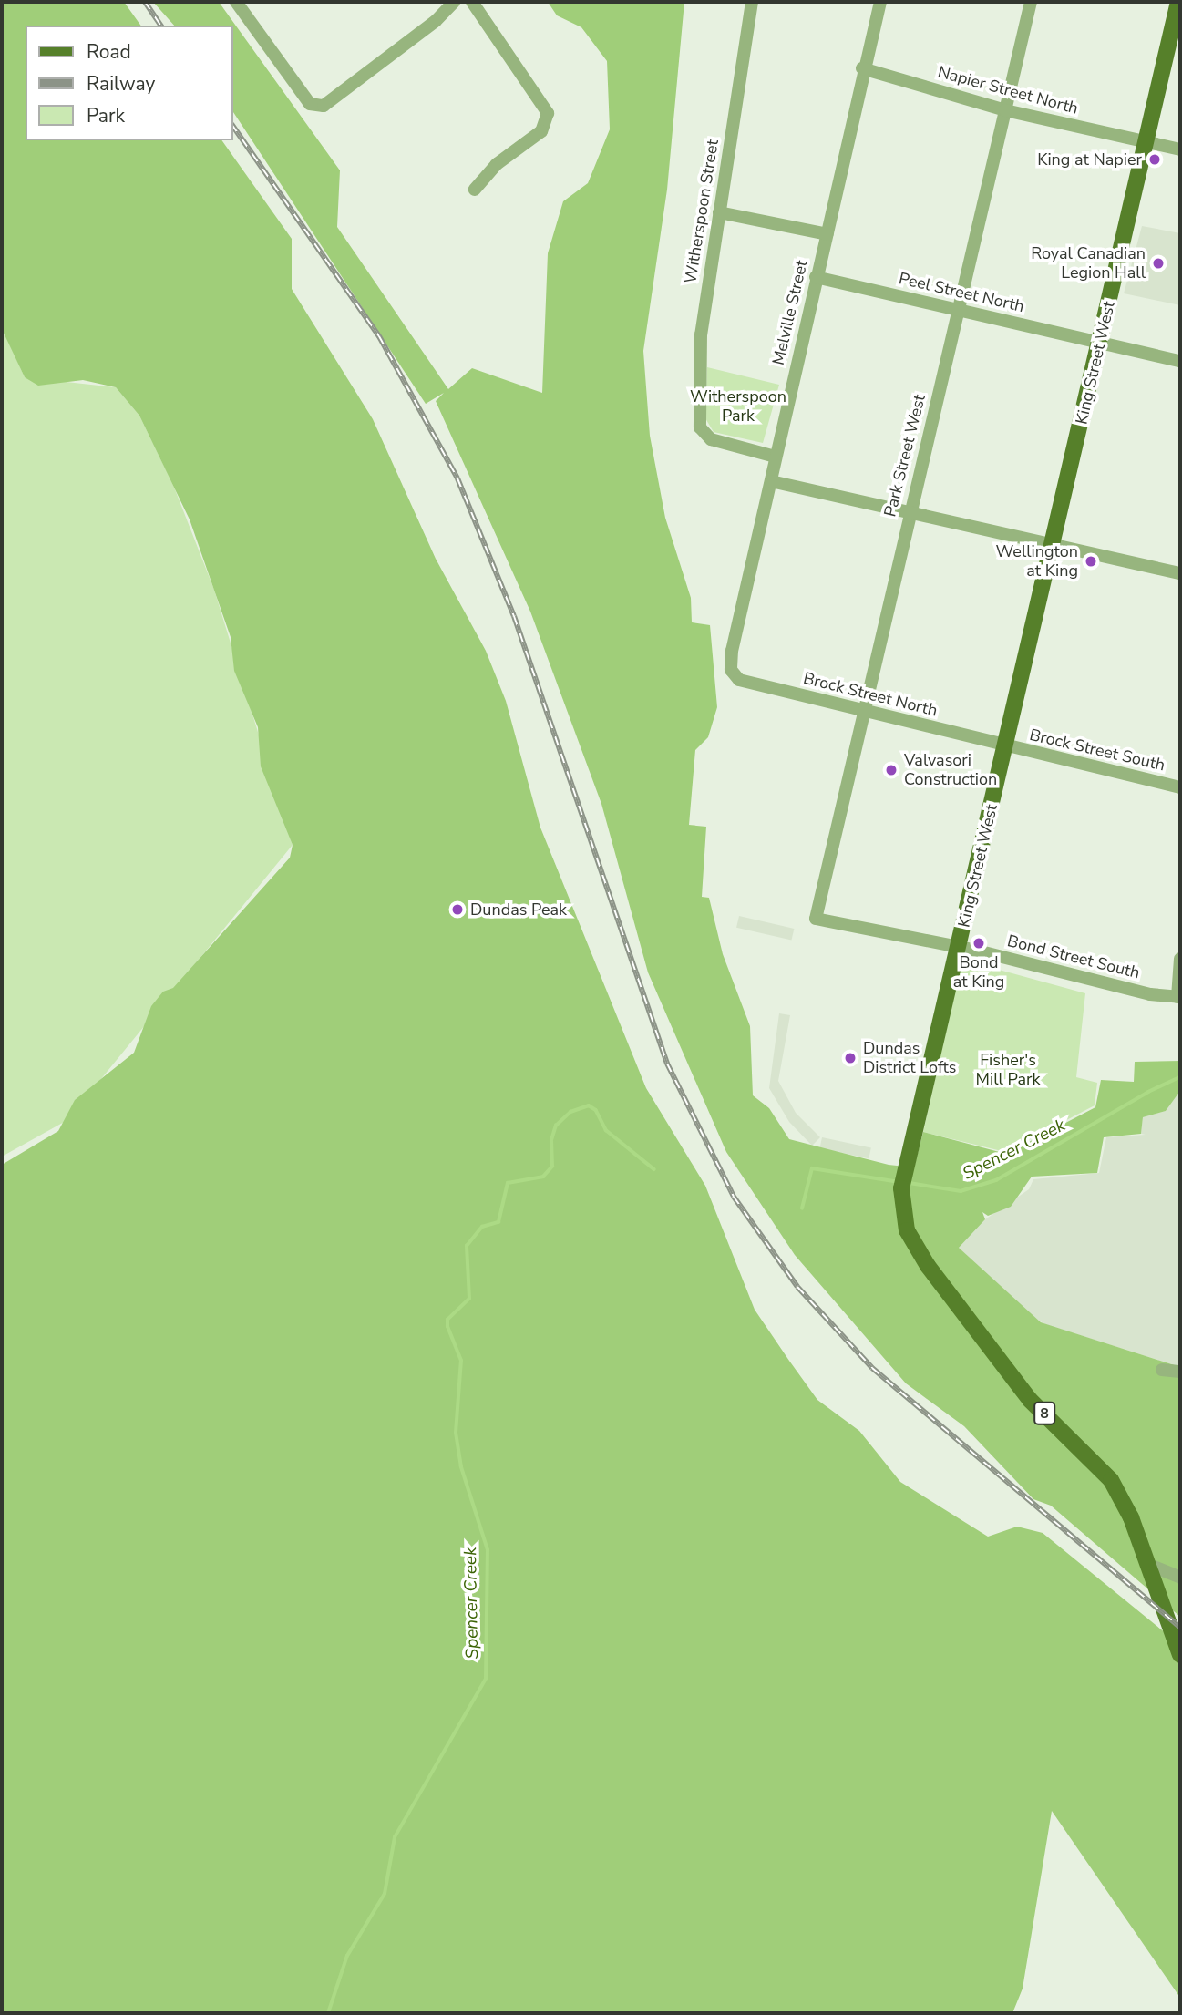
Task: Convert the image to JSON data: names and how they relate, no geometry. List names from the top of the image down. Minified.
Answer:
{"streets":{"main road":["King Street West","8"],"street":["Napier Street North","Witherspoon Street","Peel Street North","Melville Street","Park Street West","Brock Street North","Brock Street South","Bond Street South"]},"crossings":[["Napier Street North","Melville Street"],["Napier Street North","King Street West"],["Napier Street North","Park Street West"],["Witherspoon Street","Melville Street"],["Peel Street North","Melville Street"],["Peel Street North","King Street West"],["Peel Street North","Park Street West"],["Melville Street","Brock Street North"],["King Street West","Brock Street North"],["King Street West","Brock Street South"],["King Street West","Bond Street South"],["Park Street West","Brock Street North"],["Park Street West","Bond Street South"],["Brock Street North","Brock Street South"]],"water":["Spencer Creek"],"parks":["Witherspoon Park","Fisher's Mill Park"],"places":["King at Napier","Royal Canadian Legion Hall","Wellington at King","Valvasori Construction","Dundas Peak","Bond at King","Dundas District Lofts"],"legend":["Road","Railway","Park"]}
